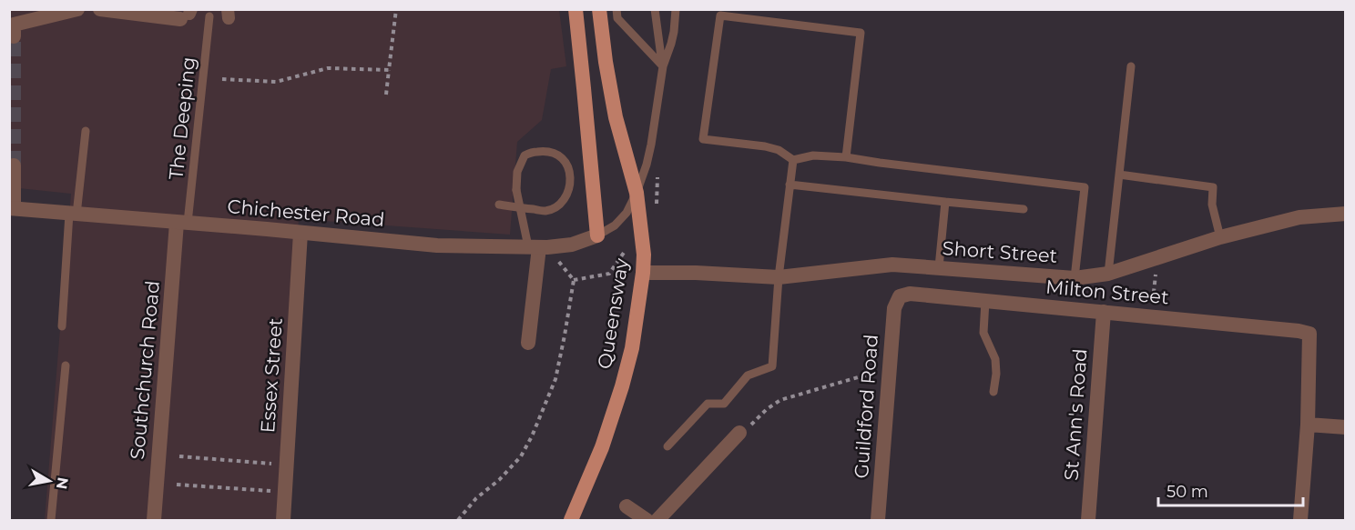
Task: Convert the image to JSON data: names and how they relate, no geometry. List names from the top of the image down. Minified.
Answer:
{"streets":{"main road":["Queensway"],"street":["Chichester Road","Short Street","Milton Street","Southchurch Road","Essex Street","Guildford Road","St Ann's Road"],"lane":["The Deeping"]},"crossings":[["The Deeping","Chichester Road"],["The Deeping","Southchurch Road"],["Chichester Road","Queensway"],["Chichester Road","Southchurch Road"],["Chichester Road","Essex Street"],["Short Street","Queensway"],["Milton Street","Guildford Road"],["Milton Street","St Ann's Road"]],"scale_bar":"50 m","north":"right"}
